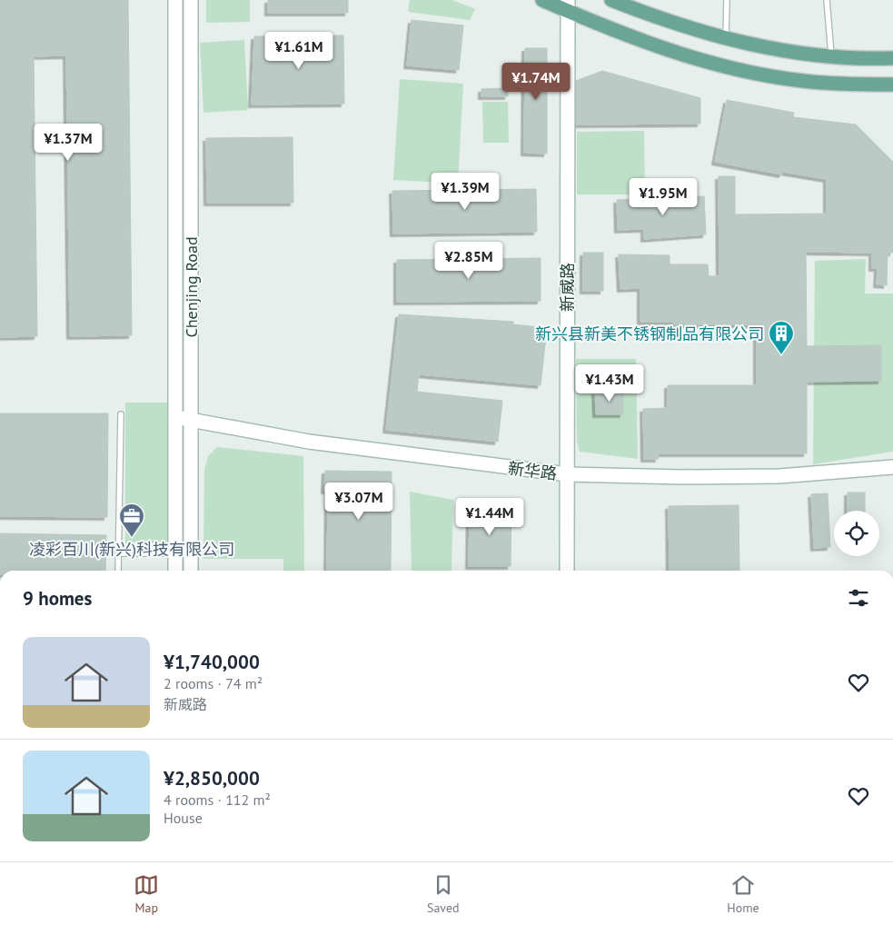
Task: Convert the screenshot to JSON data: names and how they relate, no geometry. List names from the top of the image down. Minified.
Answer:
{"streets":{"street":["Chenjing Road","新威路","新华路"]},"crossings":[["Chenjing Road","新华路"],["新威路","新华路"]],"places":{"building":["新兴县新美不锈钢制品有限公司"],"office":["凌彩百川(新兴)科技有限公司"]},"page":{"price":["¥1.61M","¥1.74M","¥1.37M","¥1.39M","¥1.95M","¥2.85M","¥1.43M","¥3.07M","¥1.44M"],"heading":"9 homes","list":[{"name":"¥1,740,000","note":"2 rooms · 74 m² · 新威路"},{"name":"¥2,850,000","note":"4 rooms · 112 m² · House"}],"tabs":["Map","Saved","Home"]}}
